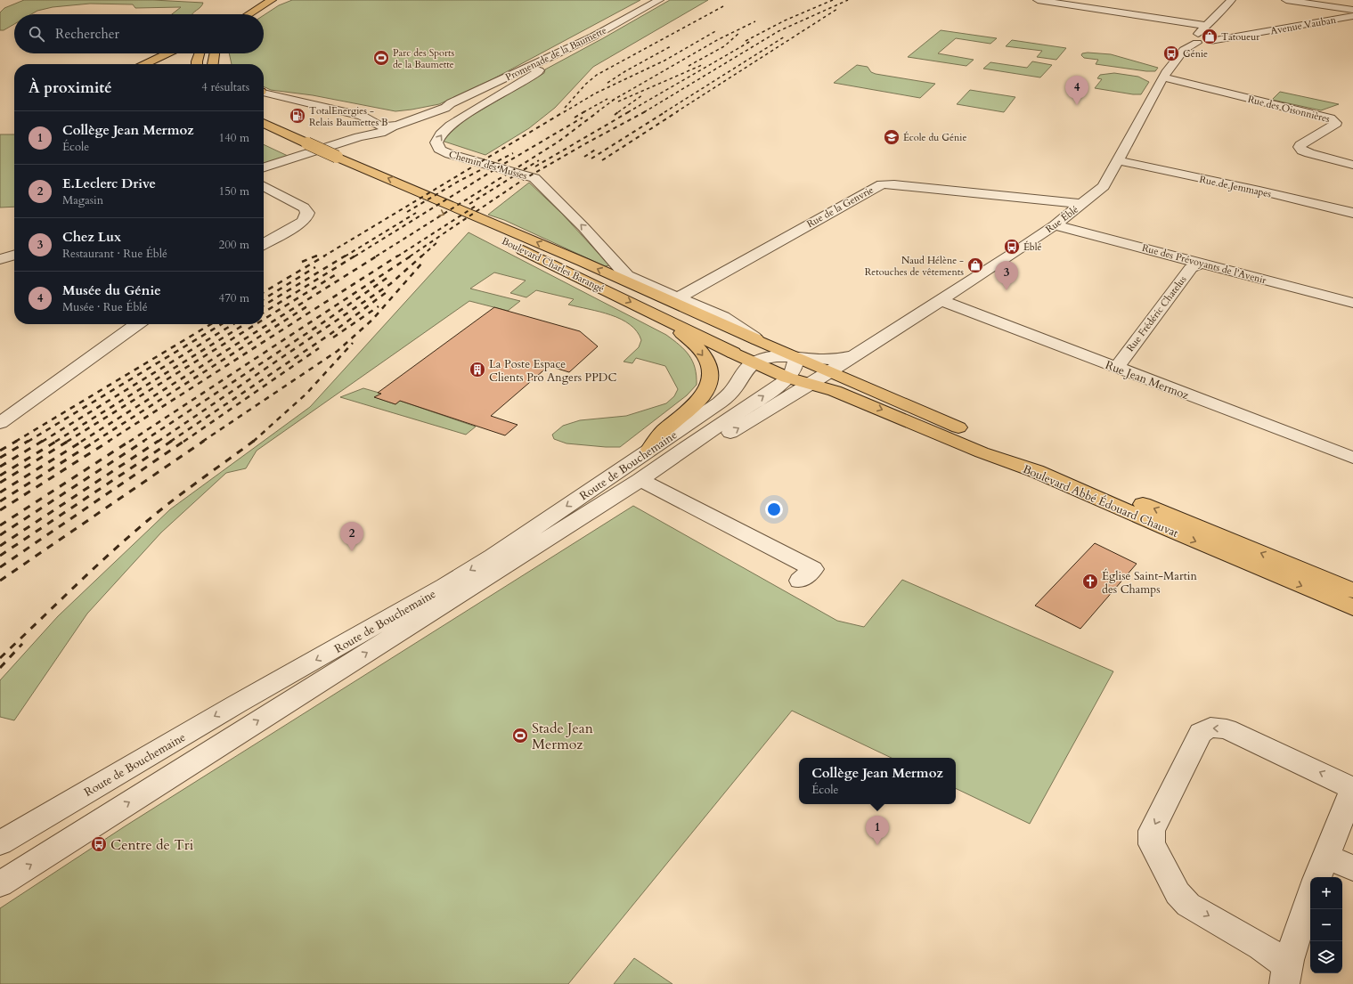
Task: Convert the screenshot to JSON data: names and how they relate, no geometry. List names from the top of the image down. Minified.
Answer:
{"streets":{"main road":["Boulevard Charles Barangé","Boulevard Abbé Édouard Chauvat"],"street":["Avenue Vauban","Promenade de la Baumette","Rue des Oisonnières","Chemin des Musses","Rue de Jemmapes","Rue de la Genvrie","Rue Éblé","Rue des Prévoyants de l'Avenir","Rue Frédéric Chatelus","Rue Jean Mermoz","Route de Bouchemaine"]},"crossings":[["Avenue Vauban","Rue Éblé"],["Promenade de la Baumette","Chemin des Musses"],["Rue des Oisonnières","Rue Éblé"],["Chemin des Musses","Rue de la Genvrie"],["Chemin des Musses","Boulevard Charles Barangé"],["Rue de Jemmapes","Rue Éblé"],["Rue de la Genvrie","Rue Éblé"],["Rue de la Genvrie","Boulevard Charles Barangé"],["Rue Éblé","Rue des Prévoyants de l'Avenir"],["Rue Éblé","Boulevard Charles Barangé"],["Rue Éblé","Rue Jean Mermoz"],["Rue Éblé","Route de Bouchemaine"],["Rue des Prévoyants de l'Avenir","Rue Frédéric Chatelus"],["Boulevard Charles Barangé","Route de Bouchemaine"],["Boulevard Charles Barangé","Boulevard Abbé Édouard Chauvat"],["Rue Frédéric Chatelus","Rue Jean Mermoz"]],"places":{"shop":["Tatoueur","Naud Hélène - Retouches de vêtements"],"bus stop":["Génie","Éblé","Centre de Tri"],"sports":["Parc des Sports de la Baumette","Stade Jean Mermoz"],"fuel station":["TotalEnergies - Relais Baumettes B"],"school or university":["École du Génie"],"building":["La Poste Espace Clients Pro Angers PPDC"],"church":["Église Saint-Martin des Champs"]},"page":{"search":"Rechercher","heading":["À proximité","4 résultats"],"pins":["4","3","2","1"],"list":[{"mark":"1","name":"Collège Jean Mermoz","note":"École","value":"140 m"},{"mark":"2","name":"E.Leclerc Drive","note":"Magasin","value":"150 m"},{"mark":"3","name":"Chez Lux","note":"Restaurant · Rue Éblé","value":"200 m"},{"mark":"4","name":"Musée du Génie","note":"Musée · Rue Éblé","value":"470 m"}],"popup":["Collège Jean Mermoz","École"],"map_buttons":["+","−"]}}
